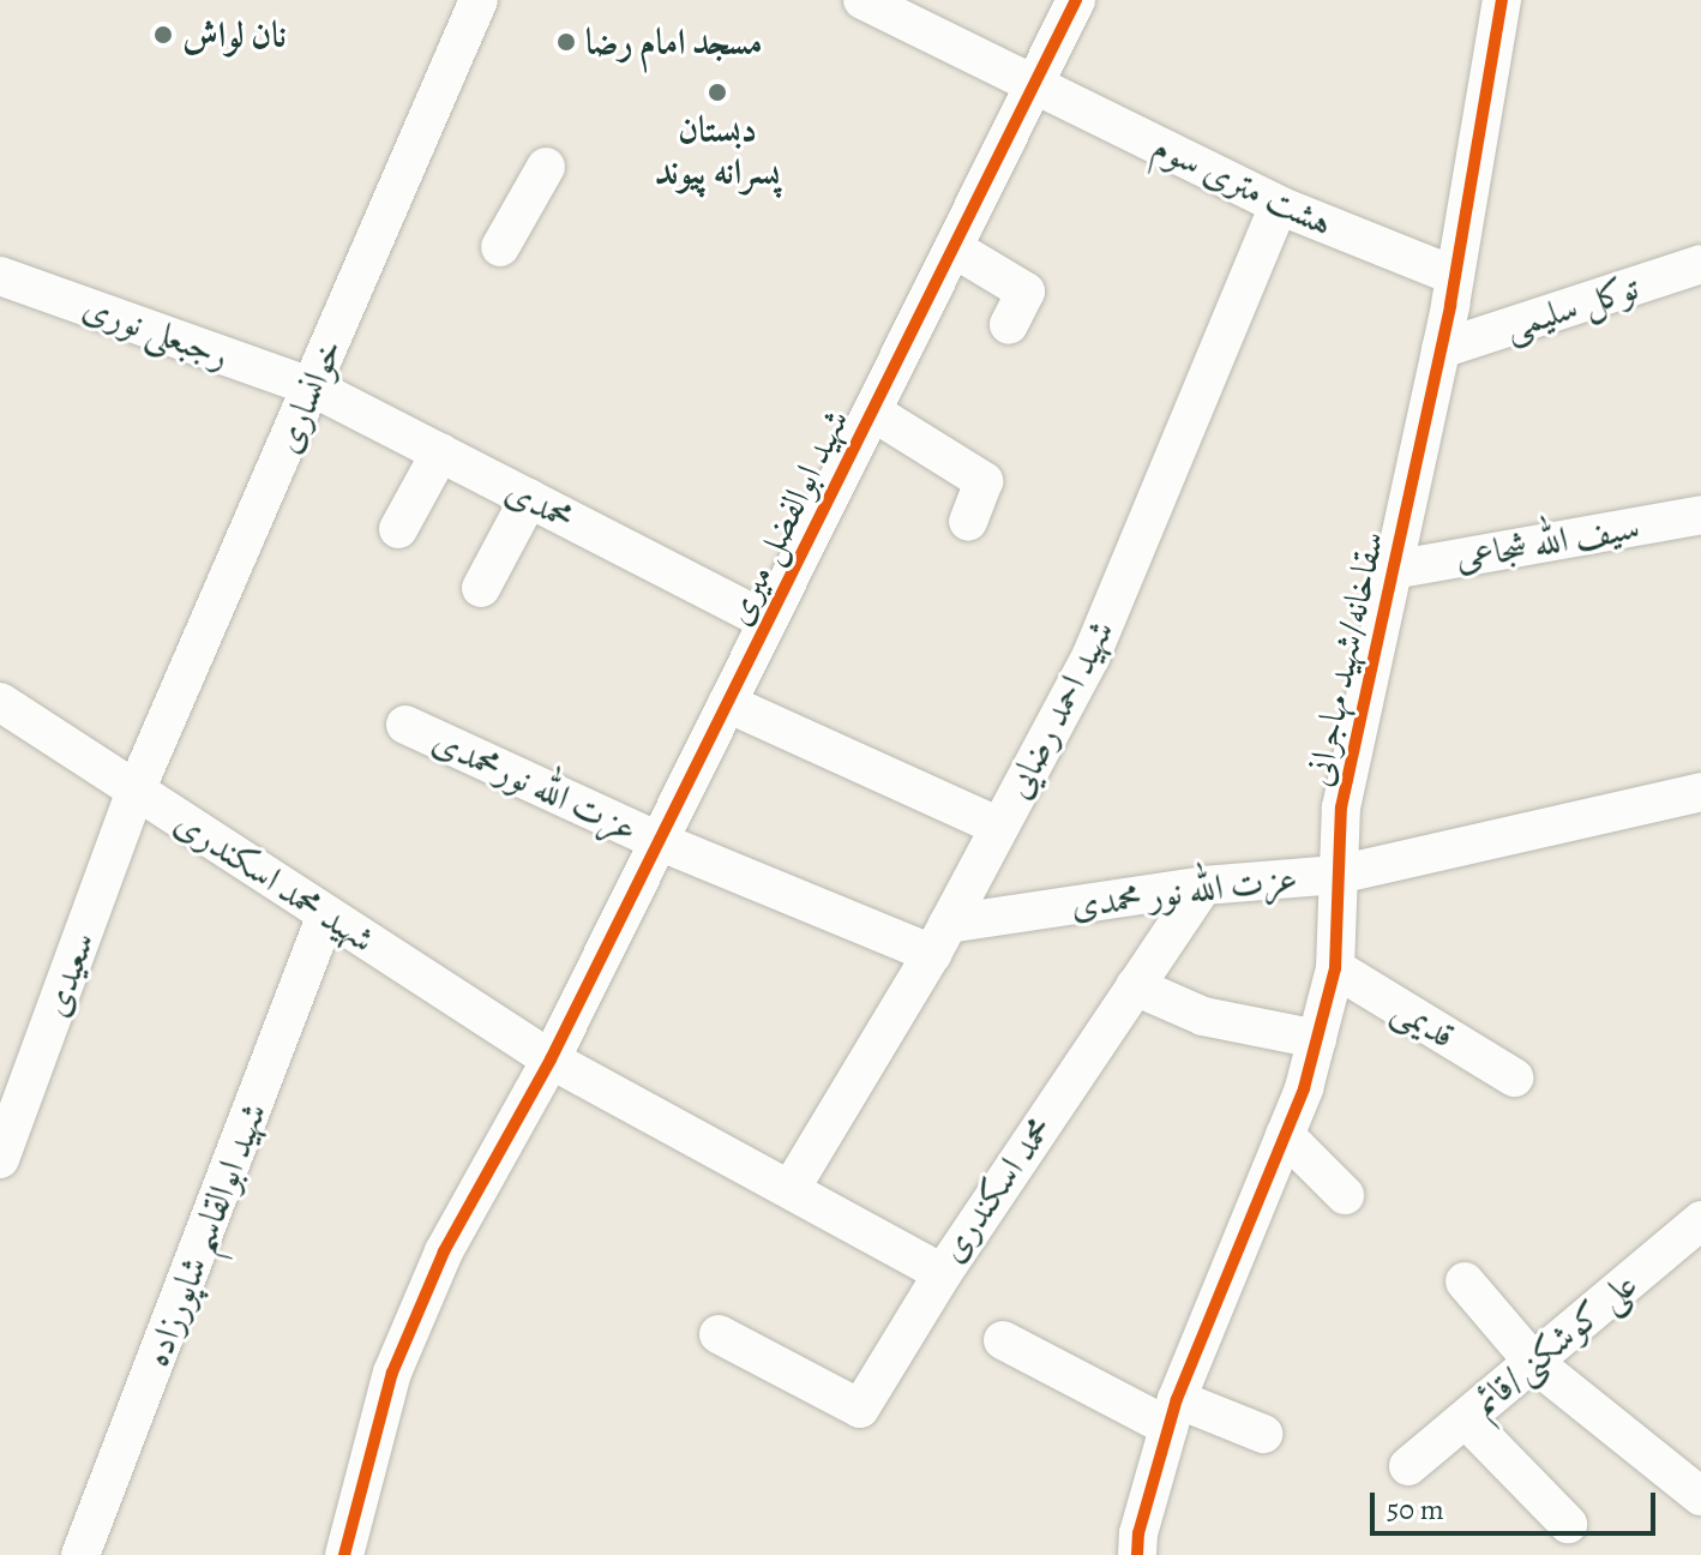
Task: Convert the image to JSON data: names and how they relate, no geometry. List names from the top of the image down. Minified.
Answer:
{"streets":{"street":["هشت متری سوم","توکل سلیمی","رجبعلی نوری","خوانساری","محمدی","شهید ابوالفضل میری","سیف الله شجاعی","سقاخانه/شهید مهاجرانی","شهید احمد رضایی","عزت الله نورمحمدی","شهید محمد اسکندری","عزت الله نور محمدی","سعیدی","قدیمی","محمد اسکندری","شهید ابوالقاسم شاپورزاده","علی کوشکنی/قائم"]},"crossings":[["هشت متری سوم","شهید ابوالفضل میری"],["هشت متری سوم","سقاخانه/شهید مهاجرانی"],["هشت متری سوم","شهید احمد رضایی"],["توکل سلیمی","سقاخانه/شهید مهاجرانی"],["رجبعلی نوری","خوانساری"],["رجبعلی نوری","محمدی"],["خوانساری","محمدی"],["خوانساری","شهید محمد اسکندری"],["خوانساری","سعیدی"],["محمدی","شهید ابوالفضل میری"],["شهید ابوالفضل میری","عزت الله نورمحمدی"],["شهید ابوالفضل میری","شهید محمد اسکندری"],["شهید ابوالفضل میری","محمد اسکندری"],["سیف الله شجاعی","سقاخانه/شهید مهاجرانی"],["سقاخانه/شهید مهاجرانی","عزت الله نور محمدی"],["سقاخانه/شهید مهاجرانی","قدیمی"],["شهید احمد رضایی","عزت الله نورمحمدی"],["شهید احمد رضایی","عزت الله نور محمدی"],["شهید احمد رضایی","محمد اسکندری"],["عزت الله نورمحمدی","عزت الله نور محمدی"],["شهید محمد اسکندری","سعیدی"],["شهید محمد اسکندری","محمد اسکندری"],["شهید محمد اسکندری","شهید ابوالقاسم شاپورزاده"],["عزت الله نور محمدی","محمد اسکندری"]],"places":["نان لواش","مسجد امام رضا","دبستان پسرانه پیوند"],"scale_bar":"50 m"}
